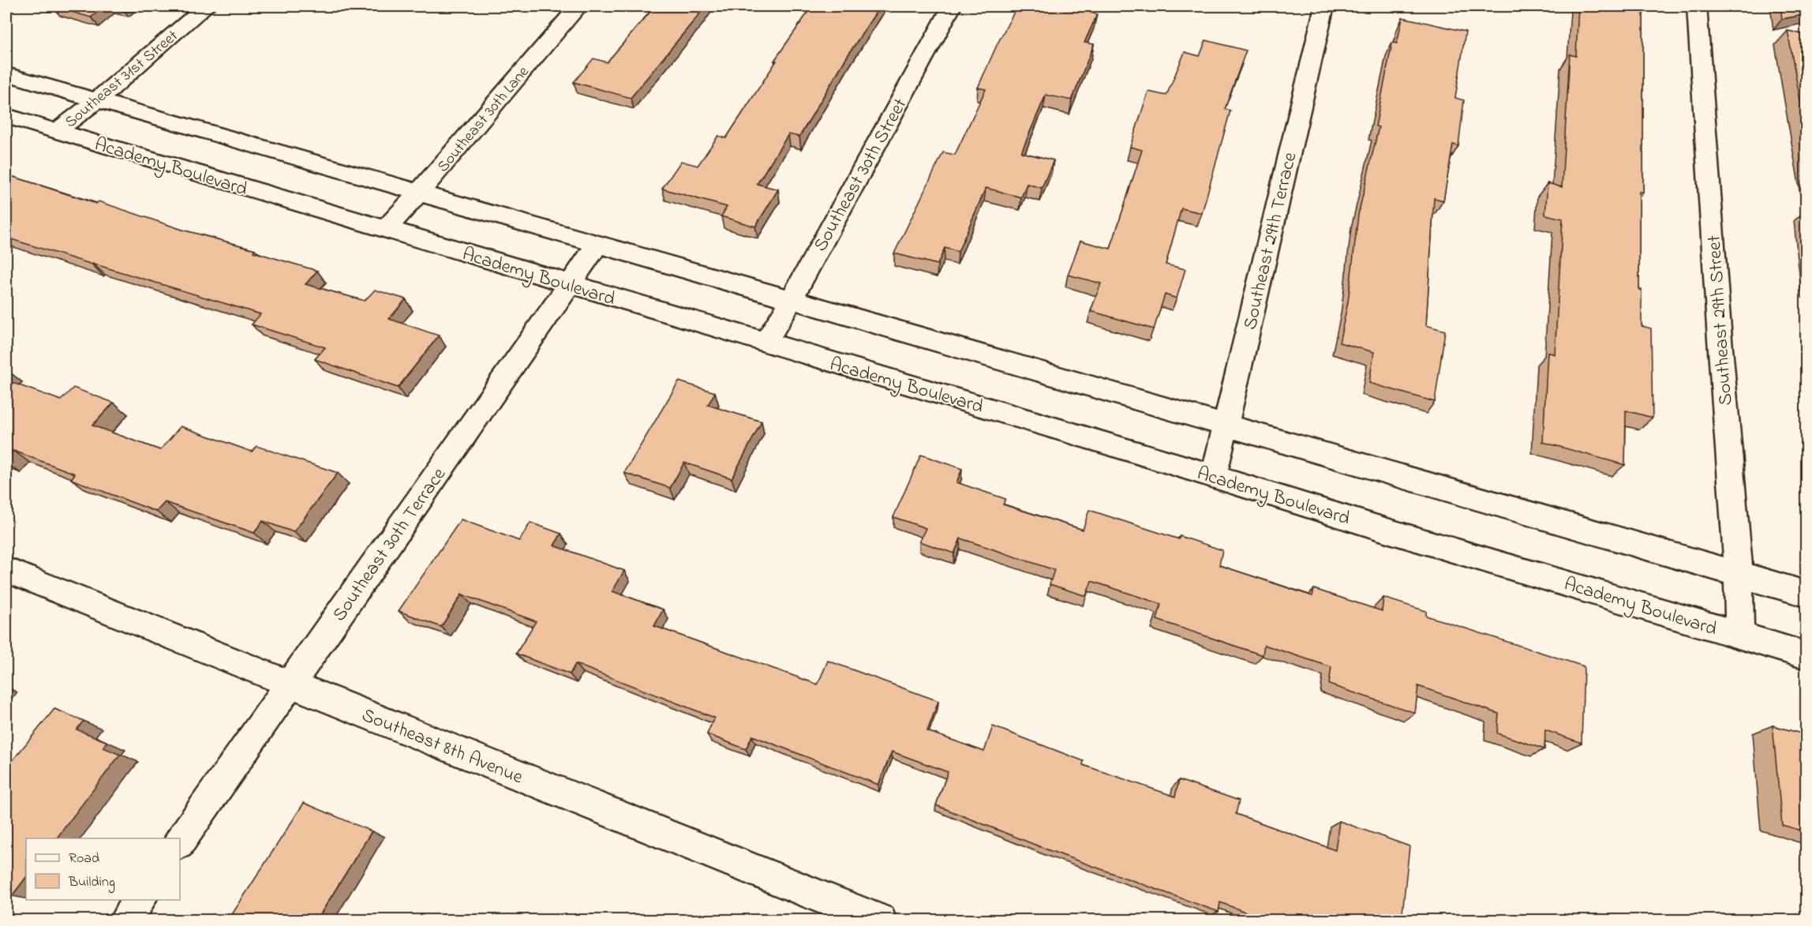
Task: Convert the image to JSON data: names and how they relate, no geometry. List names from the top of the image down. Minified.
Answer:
{"streets":{"street":["Southeast 31st Street","Southeast 30th Lane","Academy Boulevard","Southeast 30th Street","Southeast 29th Terrace","Southeast 29th Street","Southeast 30th Terrace","Southeast 8th Avenue"]},"crossings":[["Southeast 31st Street","Academy Boulevard"],["Southeast 30th Lane","Academy Boulevard"],["Academy Boulevard","Southeast 30th Street"],["Academy Boulevard","Southeast 29th Terrace"],["Academy Boulevard","Southeast 29th Street"],["Academy Boulevard","Southeast 30th Terrace"],["Southeast 30th Terrace","Southeast 8th Avenue"]],"legend":["Road","Building"]}
